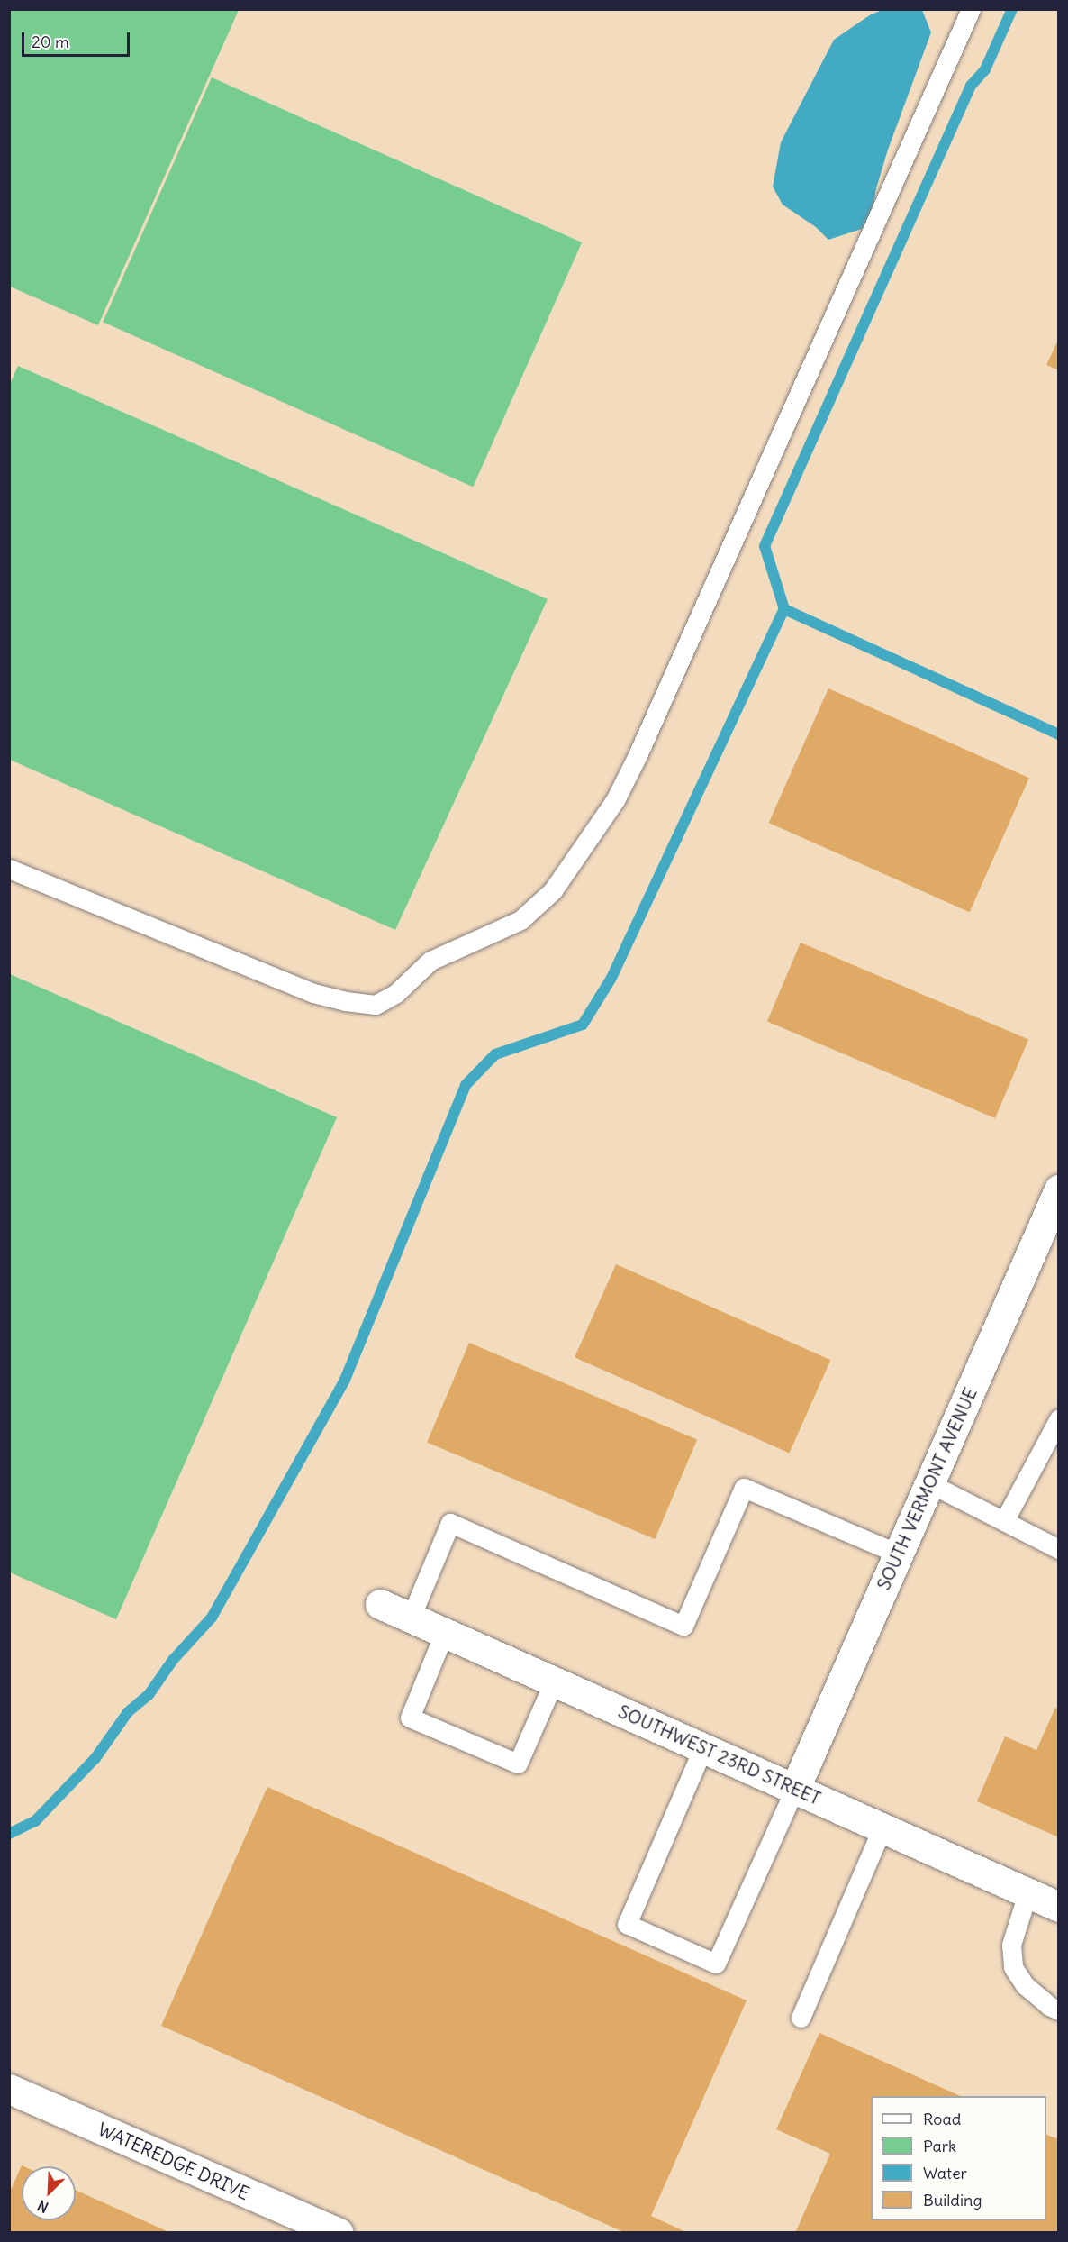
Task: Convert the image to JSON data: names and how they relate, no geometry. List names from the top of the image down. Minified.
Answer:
{"streets":{"street":["SOUTH VERMONT AVENUE","SOUTHWEST 23RD STREET","WATEREDGE DRIVE"]},"crossings":[["SOUTH VERMONT AVENUE","SOUTHWEST 23RD STREET"]],"legend":["Road","Park","Water","Building"],"scale_bar":"20 m","north":"bottom left"}
